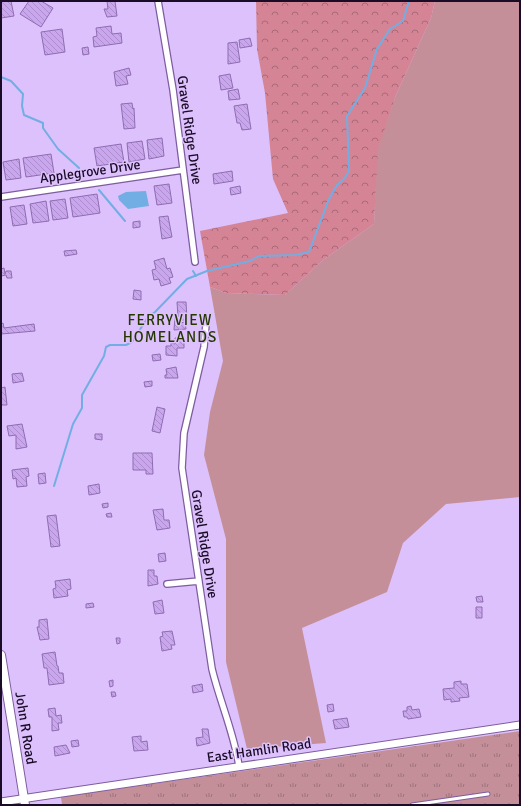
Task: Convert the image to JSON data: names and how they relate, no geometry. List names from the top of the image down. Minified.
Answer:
{"streets":{"main road":["John R Road"],"street":["Gravel Ridge Drive","Applegrove Drive","East Hamlin Road"]},"crossings":[["Gravel Ridge Drive","Applegrove Drive"],["Gravel Ridge Drive","East Hamlin Road"],["John R Road","East Hamlin Road"]],"districts":["FERRYVIEW HOMELANDS"]}
